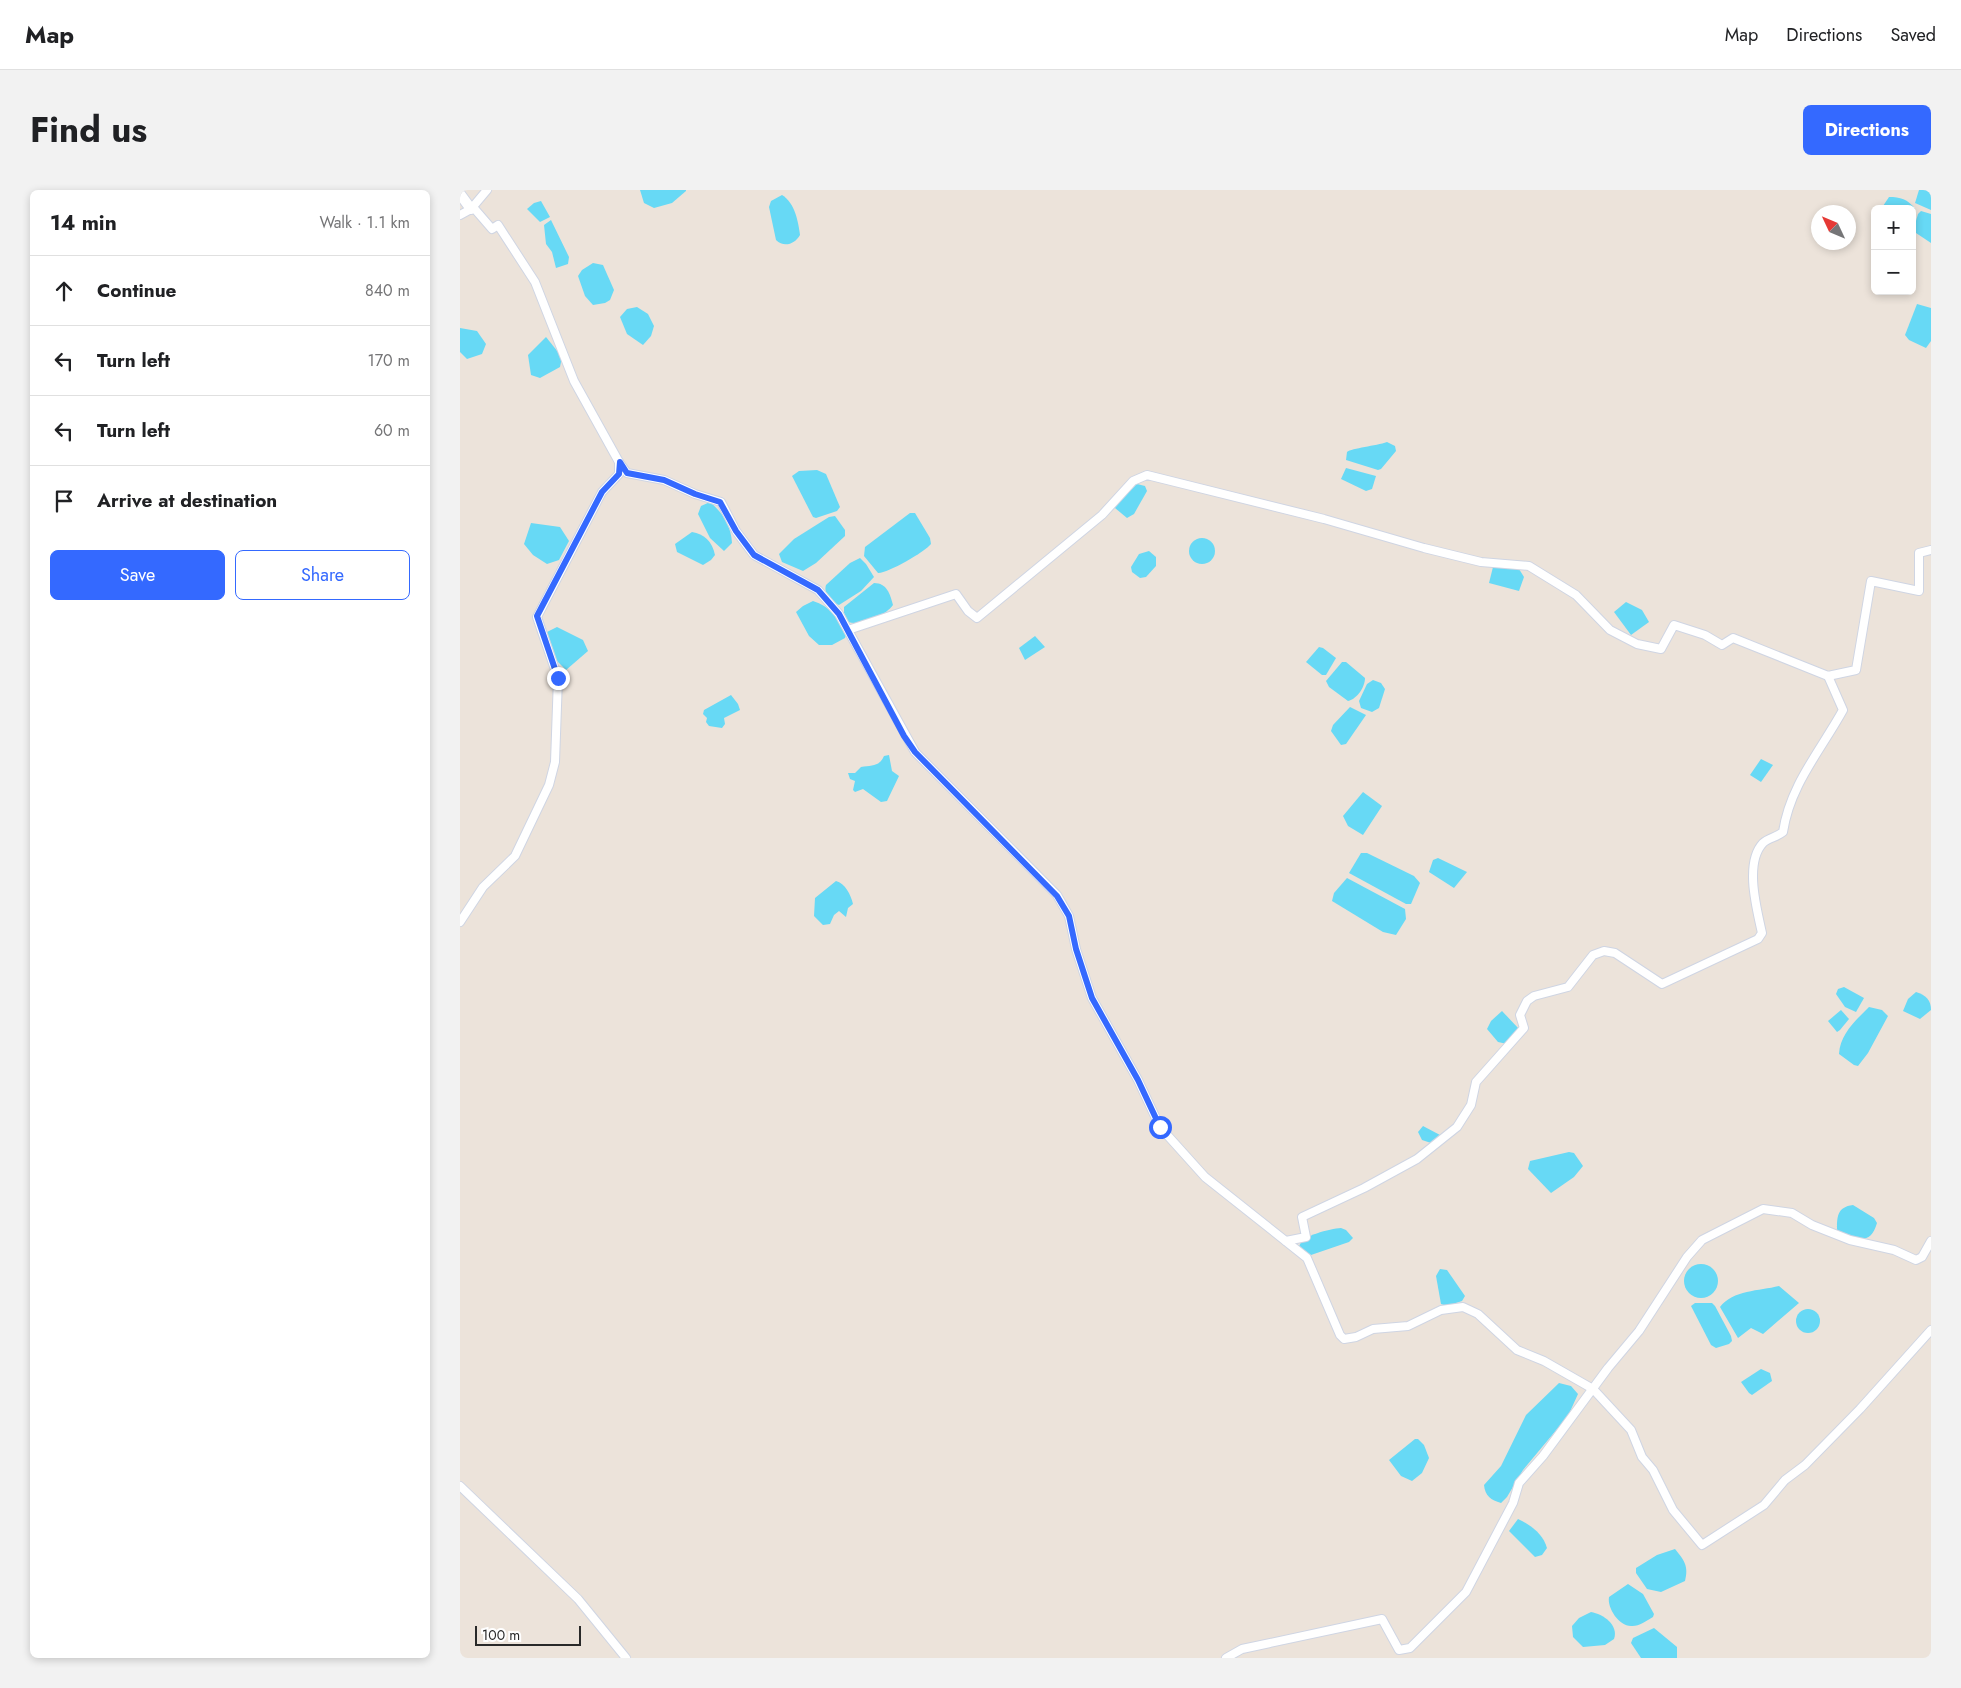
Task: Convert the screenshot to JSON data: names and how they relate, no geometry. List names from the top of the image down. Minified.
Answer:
{"scale_bar":"100 m","north":"top left","page":{"header":"Map","nav":["Map","Directions","Saved"],"title":"Find us","buttons":["Directions",["Save","Share"]],"heading":["14 min","Walk · 1.1 km"],"map_buttons":["+","−"],"list":[["Continue","840 m"],["Turn left","170 m"],["Turn left","60 m"],"Arrive at destination"],"scale":"100 m"}}
